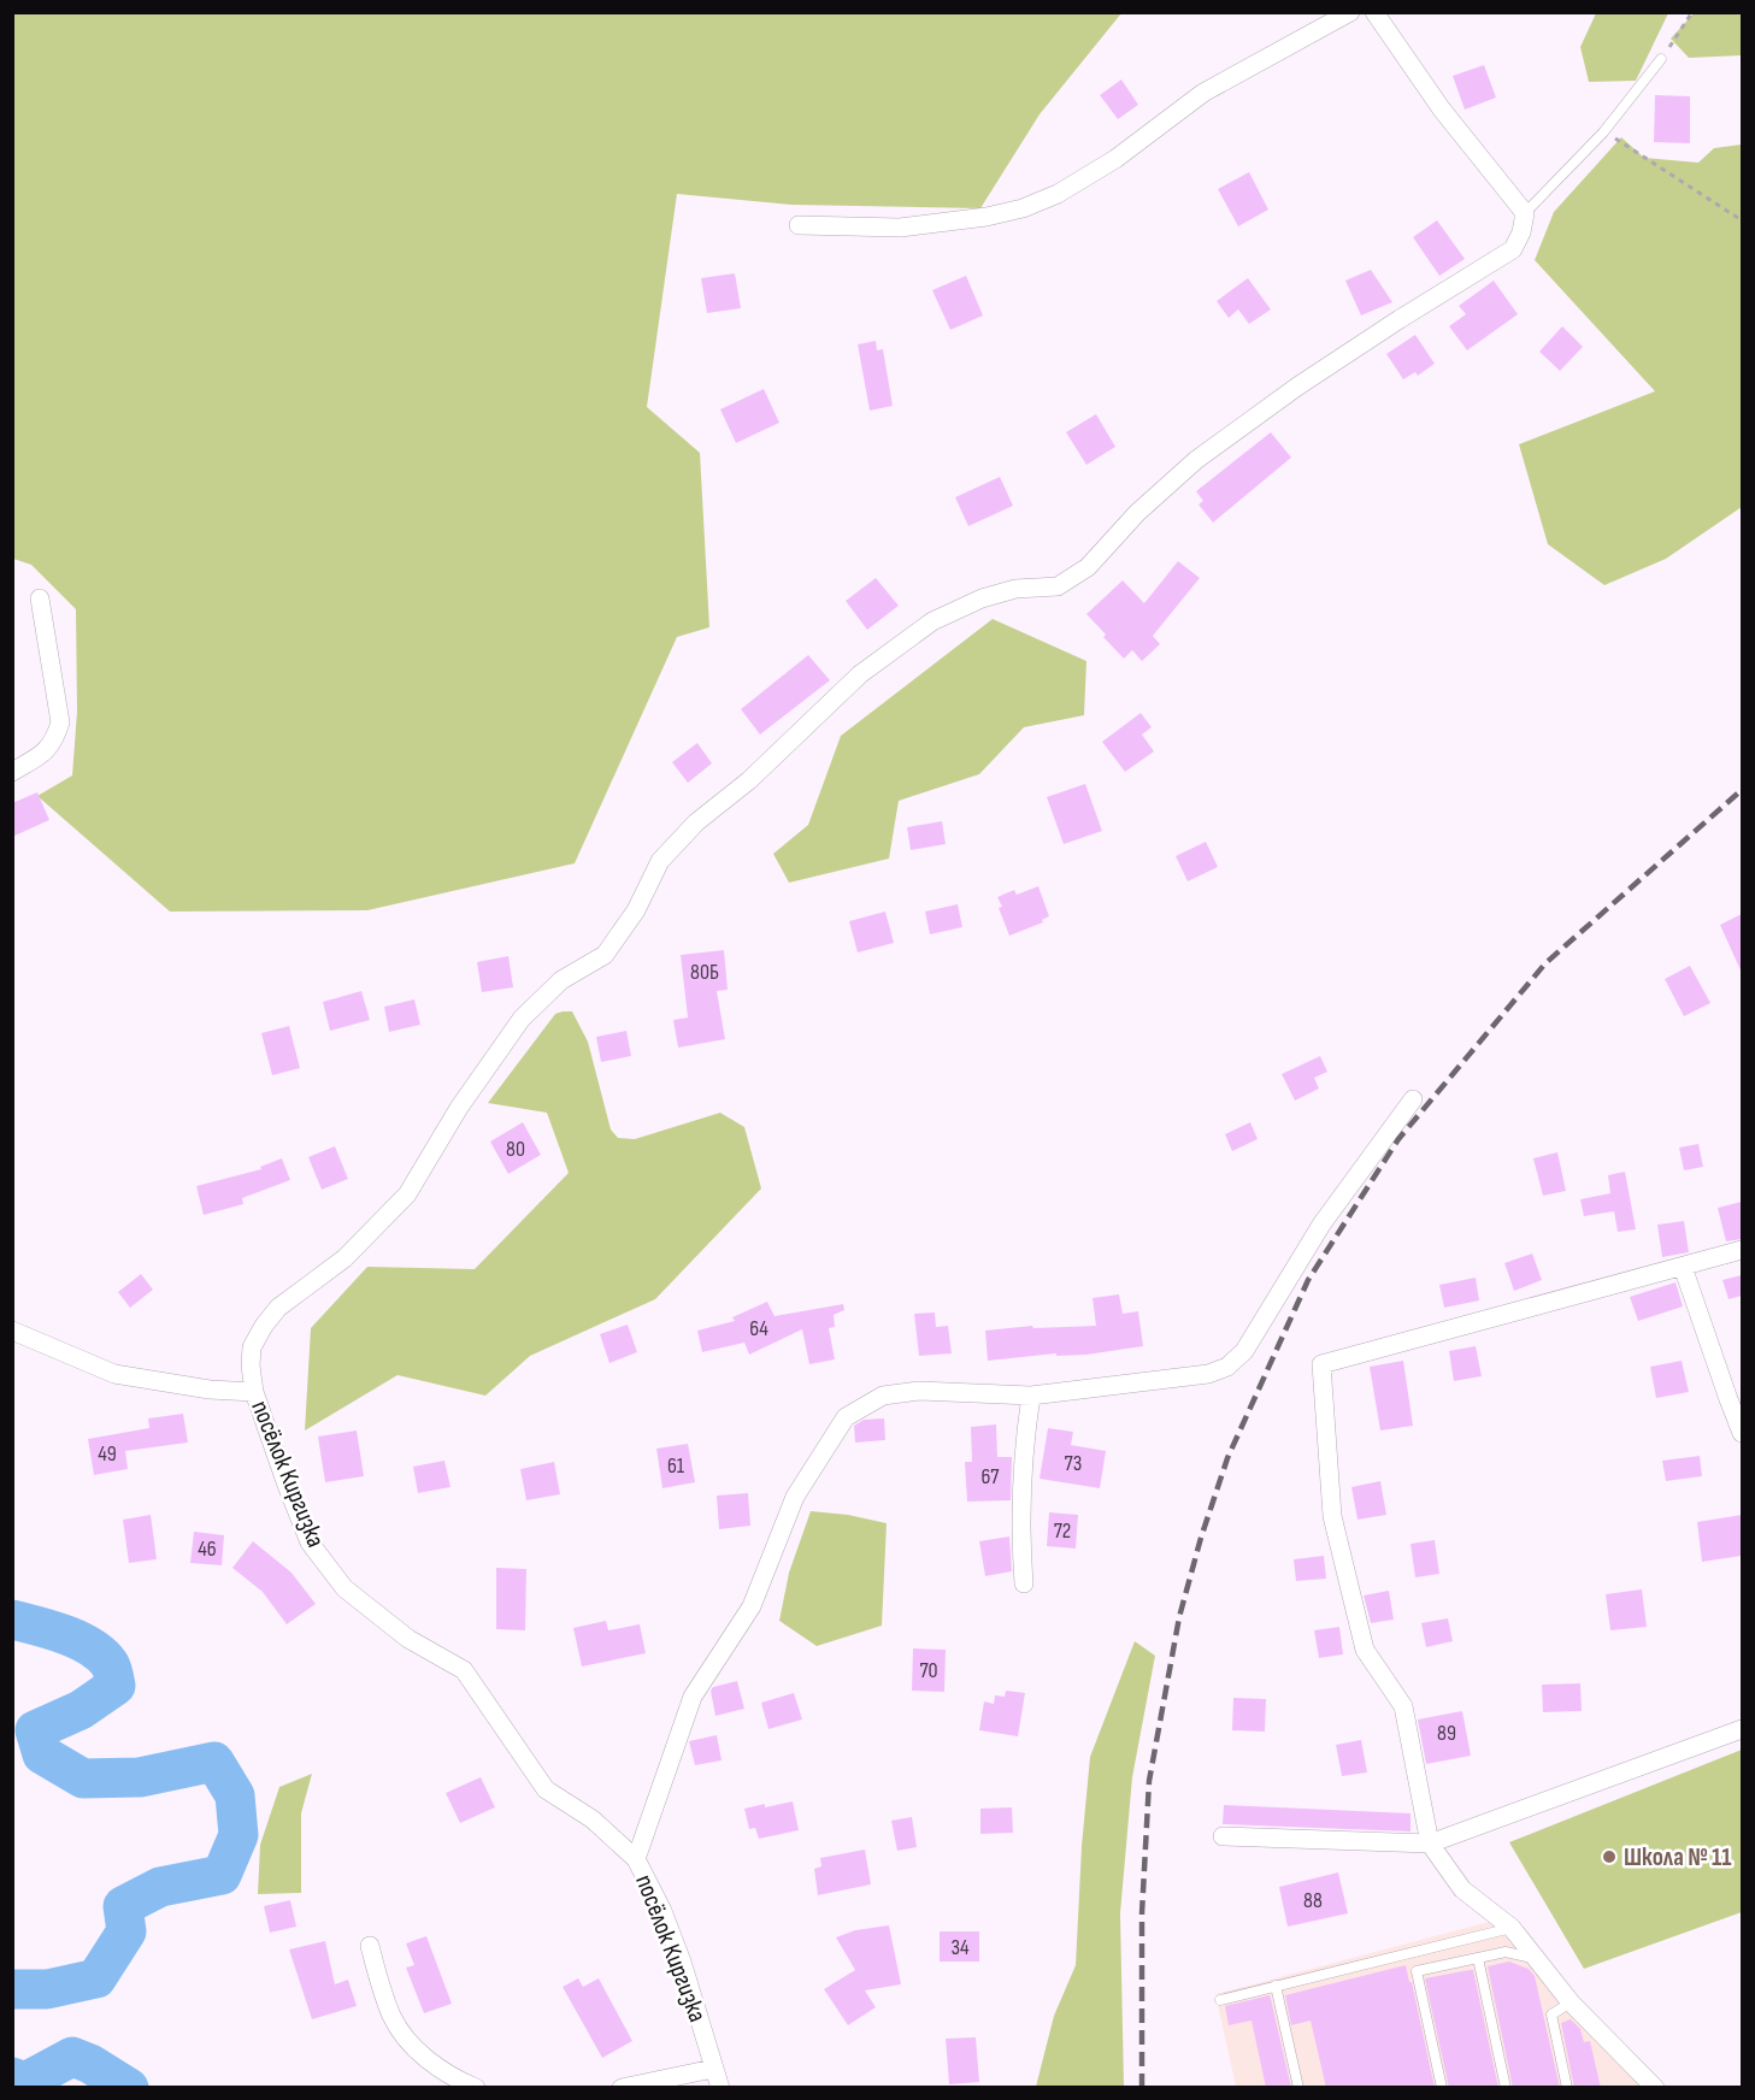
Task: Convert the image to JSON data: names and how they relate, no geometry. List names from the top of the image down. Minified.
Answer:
{"streets":{"street":["посёлок Киргизка"]},"places":["Школа № 11"],"house_numbers":["80Б","80","64","49","73","61","67","72","46","70","89","88","34"]}
